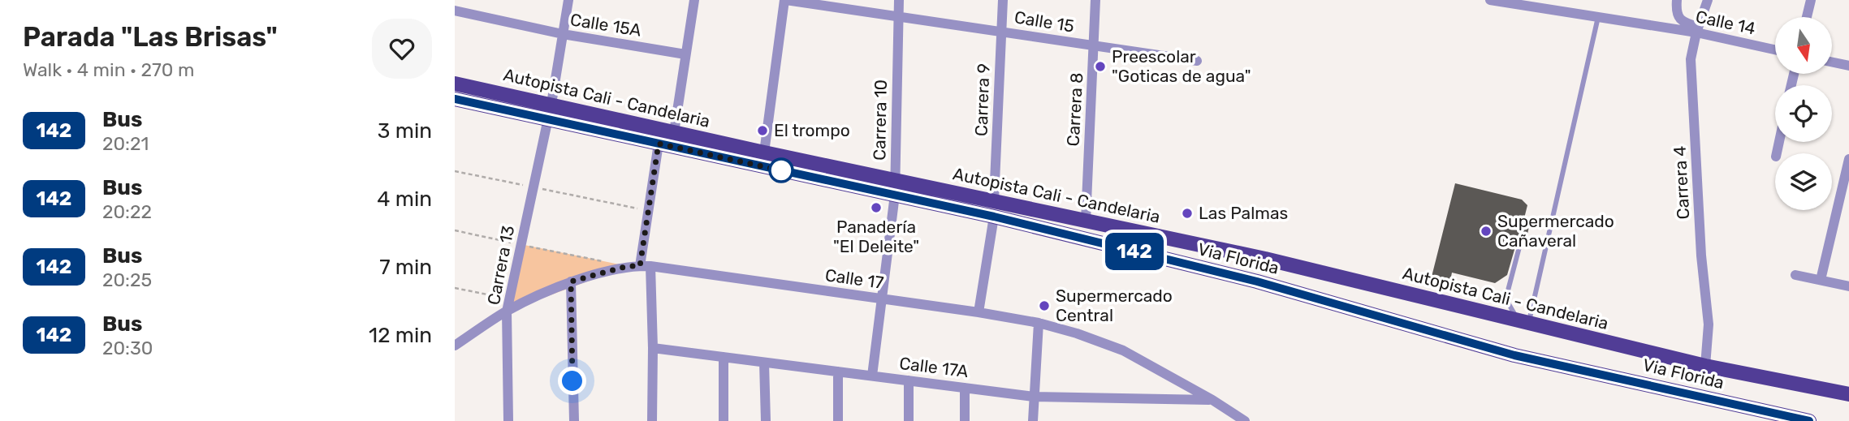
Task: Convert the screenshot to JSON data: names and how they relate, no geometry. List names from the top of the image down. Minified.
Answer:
{"streets":{"main road":["Autopista Cali - Candelaria","Via Florida"],"street":["Calle 15","Calle 14","Calle 15A","Carrera 9","Carrera 8","Carrera 10","Carrera 4","Carrera 13","Calle 17","Calle 17A"]},"crossings":[["Calle 15","Carrera 9"],["Calle 15","Carrera 8"],["Calle 15","Carrera 10"],["Calle 14","Carrera 4"],["Autopista Cali - Candelaria","Carrera 9"],["Autopista Cali - Candelaria","Carrera 8"],["Autopista Cali - Candelaria","Carrera 10"],["Autopista Cali - Candelaria","Carrera 4"],["Autopista Cali - Candelaria","Via Florida"],["Carrera 10","Via Florida"],["Carrera 10","Calle 17"],["Carrera 10","Calle 17A"],["Via Florida","Carrera 13"],["Carrera 13","Calle 17"],["Calle 17","Calle 17A"]],"places":["Preescolar \"Goticas de agua\"","El trompo","Panadería \"El Deleite\"","Las Palmas","Supermercado Cañaveral","Supermercado Central"],"lines":["bus line 142"],"north":"bottom","page":{"heading":["Parada \"Las Brisas\"","Walk · 4 min · 270 m"],"on_map":"142","list":[{"mark":"142","name":"Bus","note":"20:21","value":"3 min"},{"mark":"142","name":"Bus","note":"20:22","value":"4 min"},{"mark":"142","name":"Bus","note":"20:25","value":"7 min"},{"mark":"142","name":"Bus","note":"20:30","value":"12 min"}]}}
